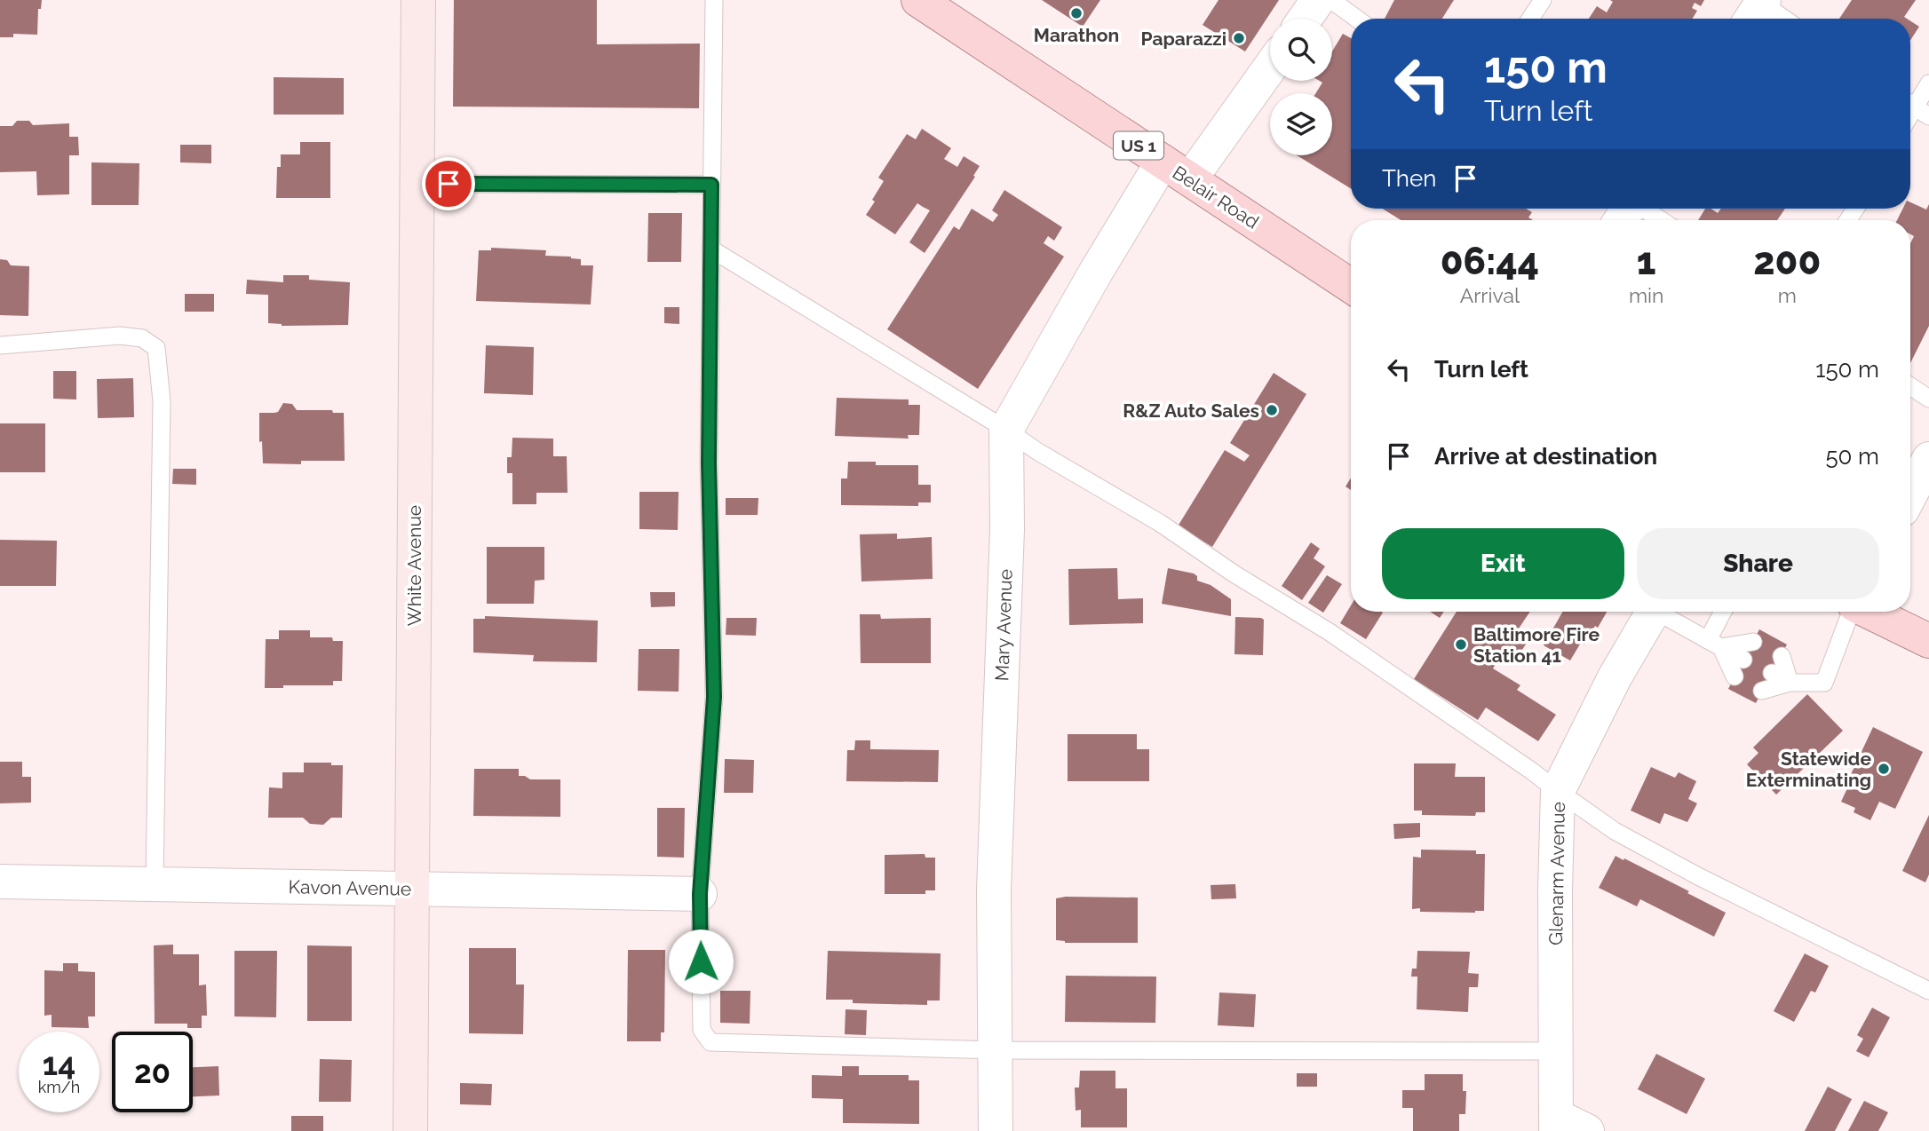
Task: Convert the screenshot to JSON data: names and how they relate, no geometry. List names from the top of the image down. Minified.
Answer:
{"streets":{"main road":["US 1","Belair Road"],"street":["White Avenue","Mary Avenue","Glenarm Avenue","Kavon Avenue"]},"crossings":[["White Avenue","Kavon Avenue"]],"places":["Marathon","Paparazzi","R&Z Auto Sales","Baltimore Fire Station 41","Statewide Exterminating"],"page":{"turn":["150 m","Turn left"],"then":"Then","eta":["06:44","Arrival","1","min","200","m"],"list":[{"name":"Turn left","value":"150 m"},{"name":"Arrive at destination","value":"50 m"}],"buttons":["Exit","Share"],"speed":"14 km/h","limit":"20"}}
